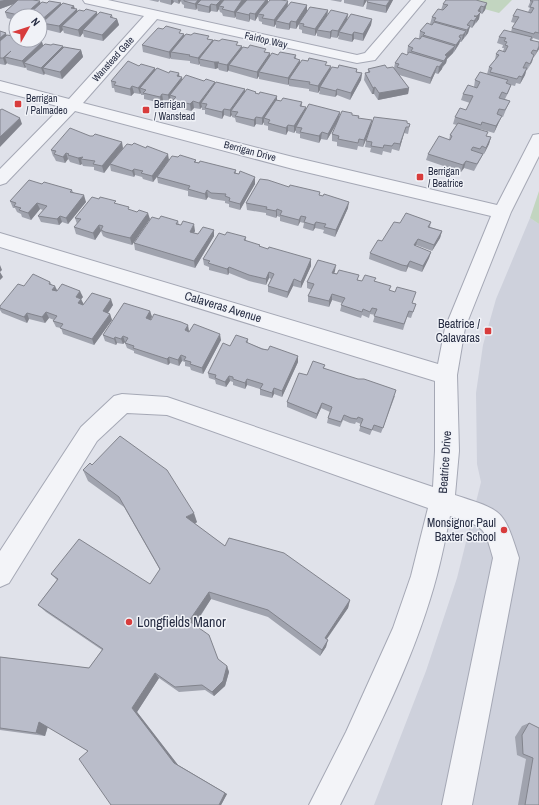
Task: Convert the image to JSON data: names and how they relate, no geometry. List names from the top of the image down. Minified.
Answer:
{"streets":{"street":["Fairlop Way","Wanstead Gate","Berrigan Drive","Calaveras Avenue","Beatrice Drive"]},"crossings":[["Fairlop Way","Wanstead Gate"],["Wanstead Gate","Berrigan Drive"],["Berrigan Drive","Beatrice Drive"],["Calaveras Avenue","Beatrice Drive"]],"places":{"transit":["Berrigan / Palmadeo","Berrigan / Wanstead","Berrigan / Beatrice","Beatrice / Calavaras"],"other":["Monsignor Paul Baxter School","Longfields Manor"]},"north":"top right"}
